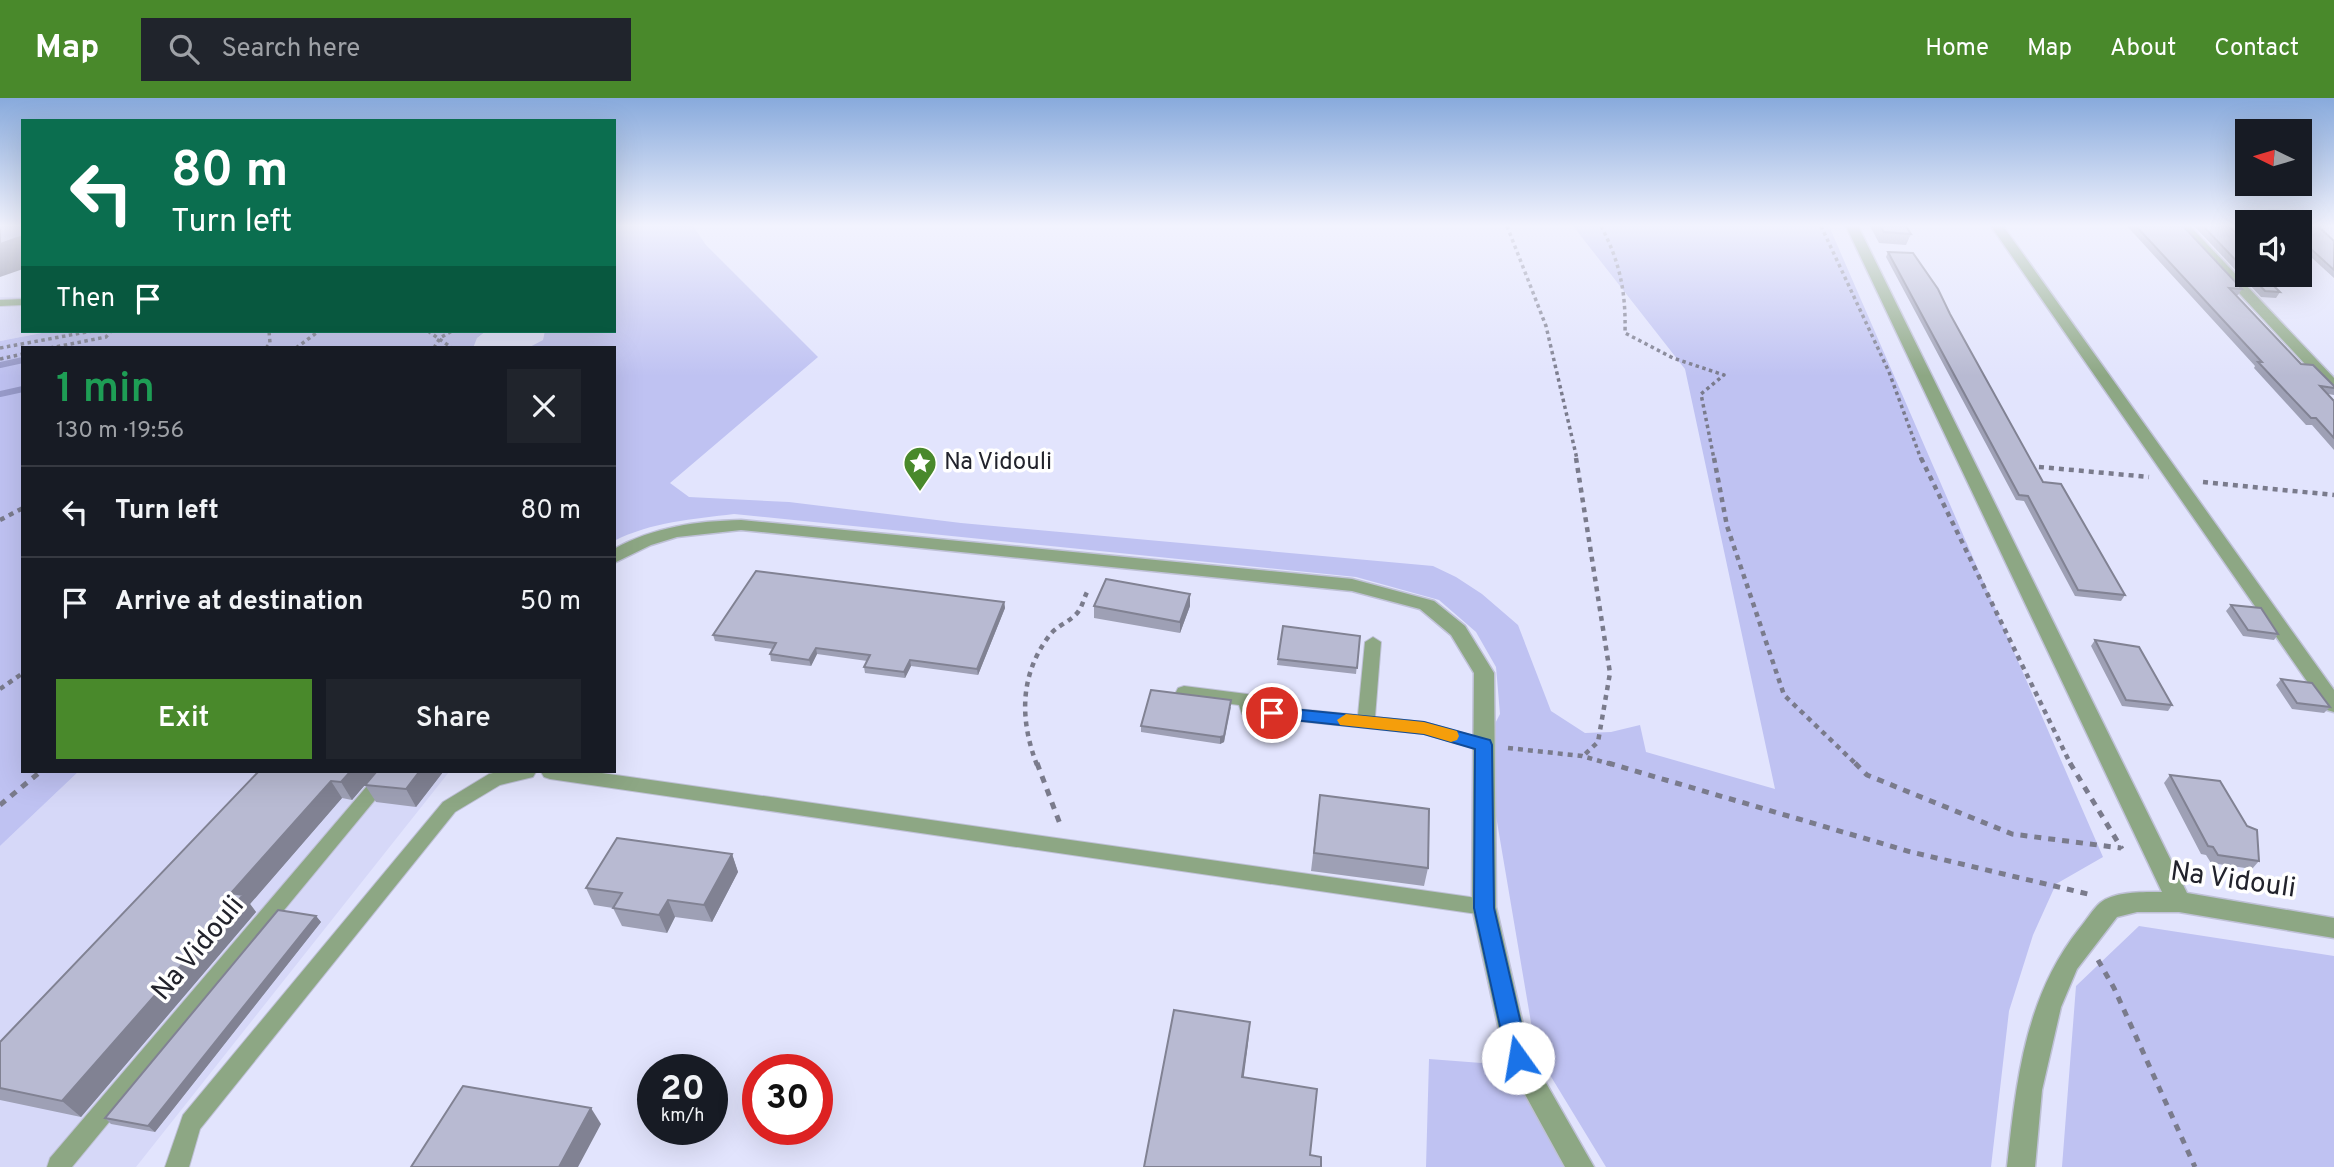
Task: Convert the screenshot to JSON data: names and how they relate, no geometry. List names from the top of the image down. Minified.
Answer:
{"streets":{"street":["Na Vidouli"]},"places":{"place":["Na Vidouli"]},"north":"left","page":{"header":"Map","search":"Search here","nav":["Home","Map","About","Contact"],"turn":["80 m","Turn left"],"then":"Then","heading":["1 min","130 m · 19:56"],"list":[{"name":"Turn left","value":"80 m"},{"name":"Arrive at destination","value":"50 m"}],"buttons":["Exit","Share"],"speed":"20 km/h","limit":"30"}}
